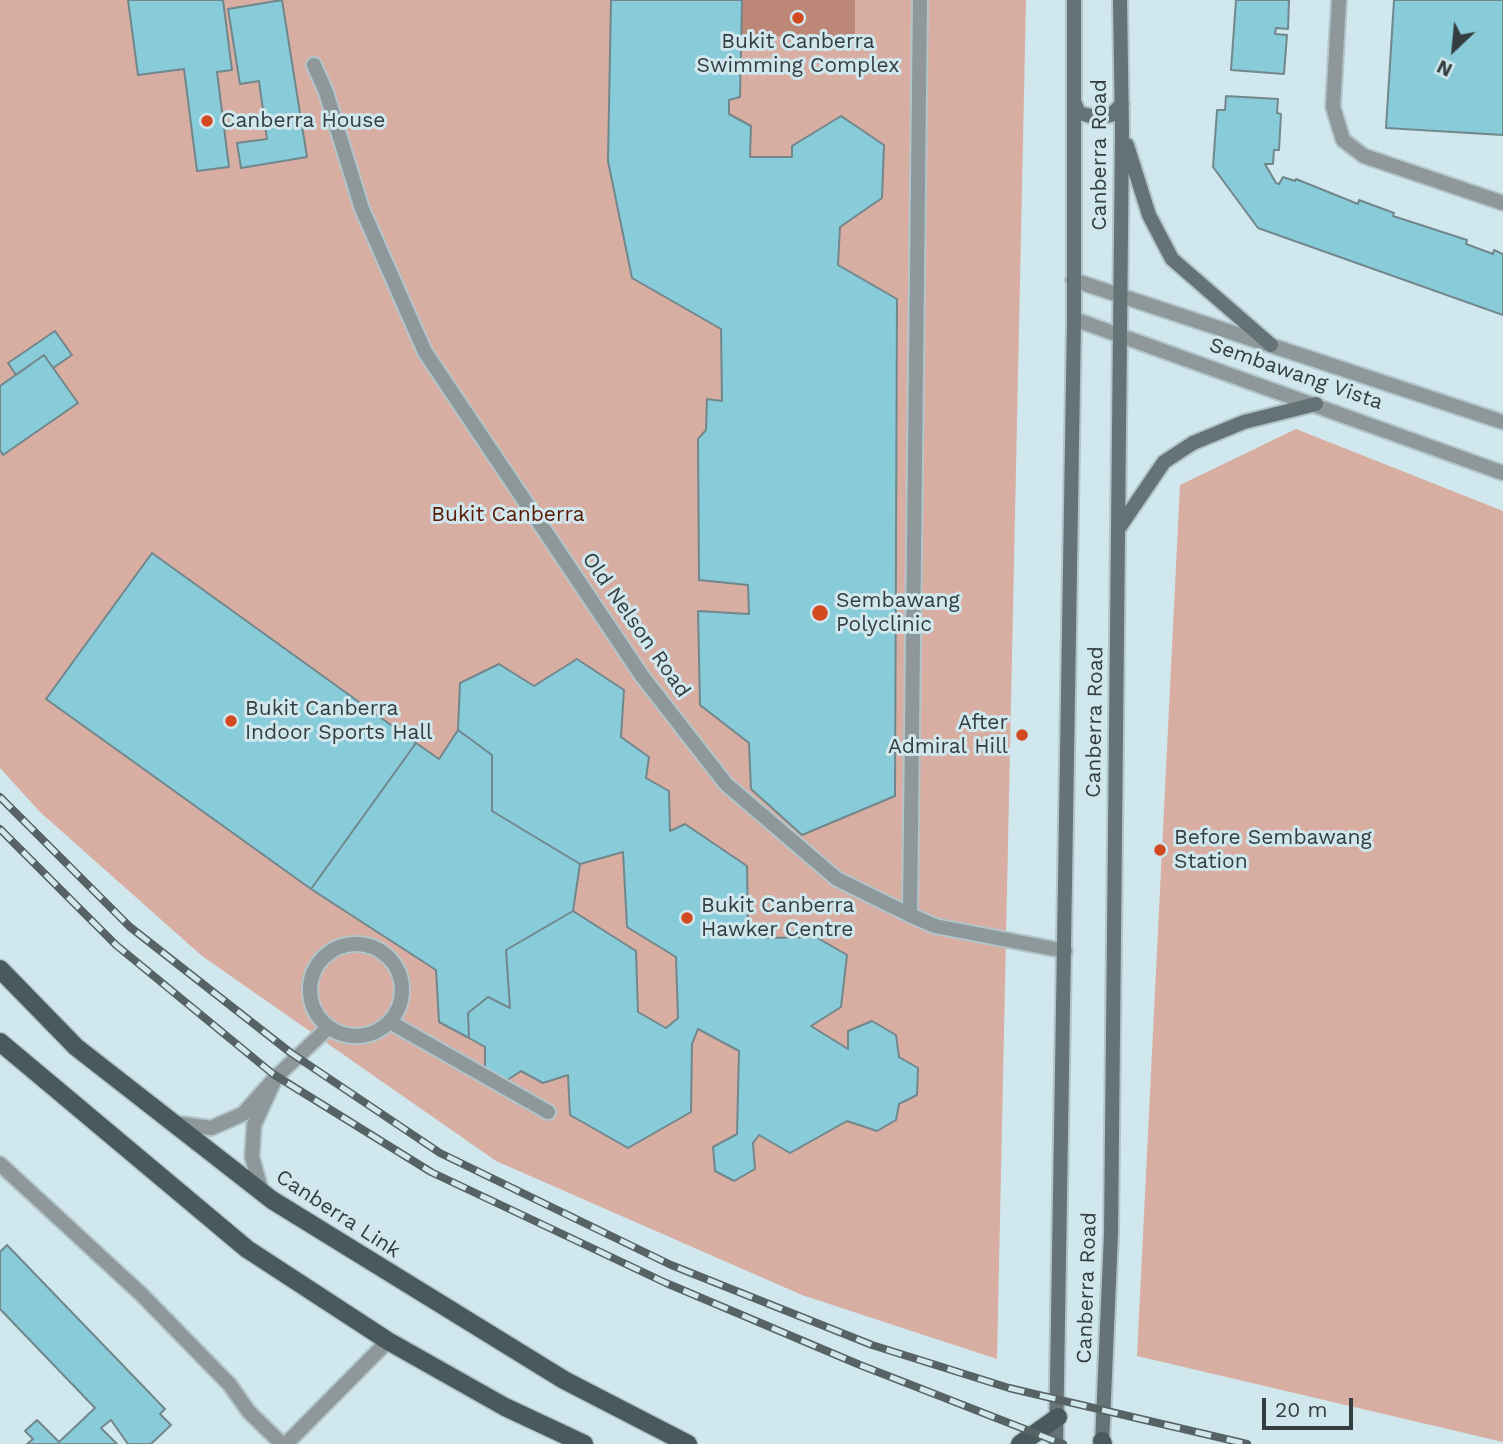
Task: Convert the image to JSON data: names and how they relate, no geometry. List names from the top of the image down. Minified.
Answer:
{"streets":{"main road":["Canberra Road","Canberra Link"],"street":["Sembawang Vista","Old Nelson Road"]},"crossings":[["Canberra Road","Sembawang Vista"],["Canberra Road","Old Nelson Road"]],"parks":["Bukit Canberra"],"places":["Bukit Canberra Swimming Complex","Canberra House","Sembawang Polyclinic","Bukit Canberra Indoor Sports Hall","After Admiral Hill","Before Sembawang Station","Bukit Canberra Hawker Centre"],"scale_bar":"20 m","north":"bottom left"}
